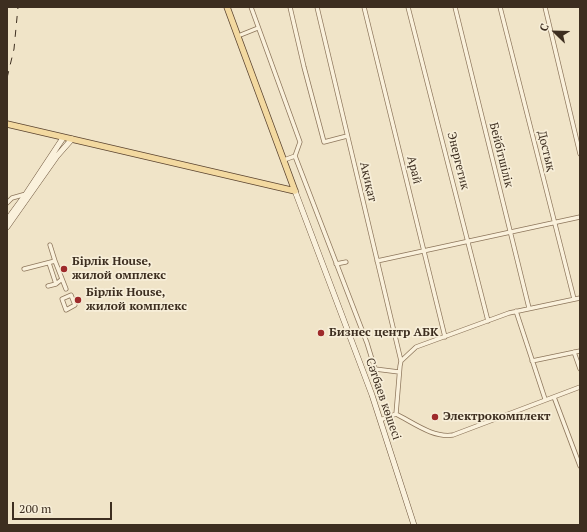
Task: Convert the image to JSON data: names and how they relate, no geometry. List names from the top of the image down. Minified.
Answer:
{"streets":{"main road":["Сәтбаев көшесі"],"street":["Достық","Бейбітшілік","Энергетик","Арай","Ақиқат"]},"places":["Бірлік House, жилой омплекс","Бірлік House, жилой комплекс","Бизнес центр АБК","Электрокомплект"],"scale_bar":"200 m","north":"top left"}
